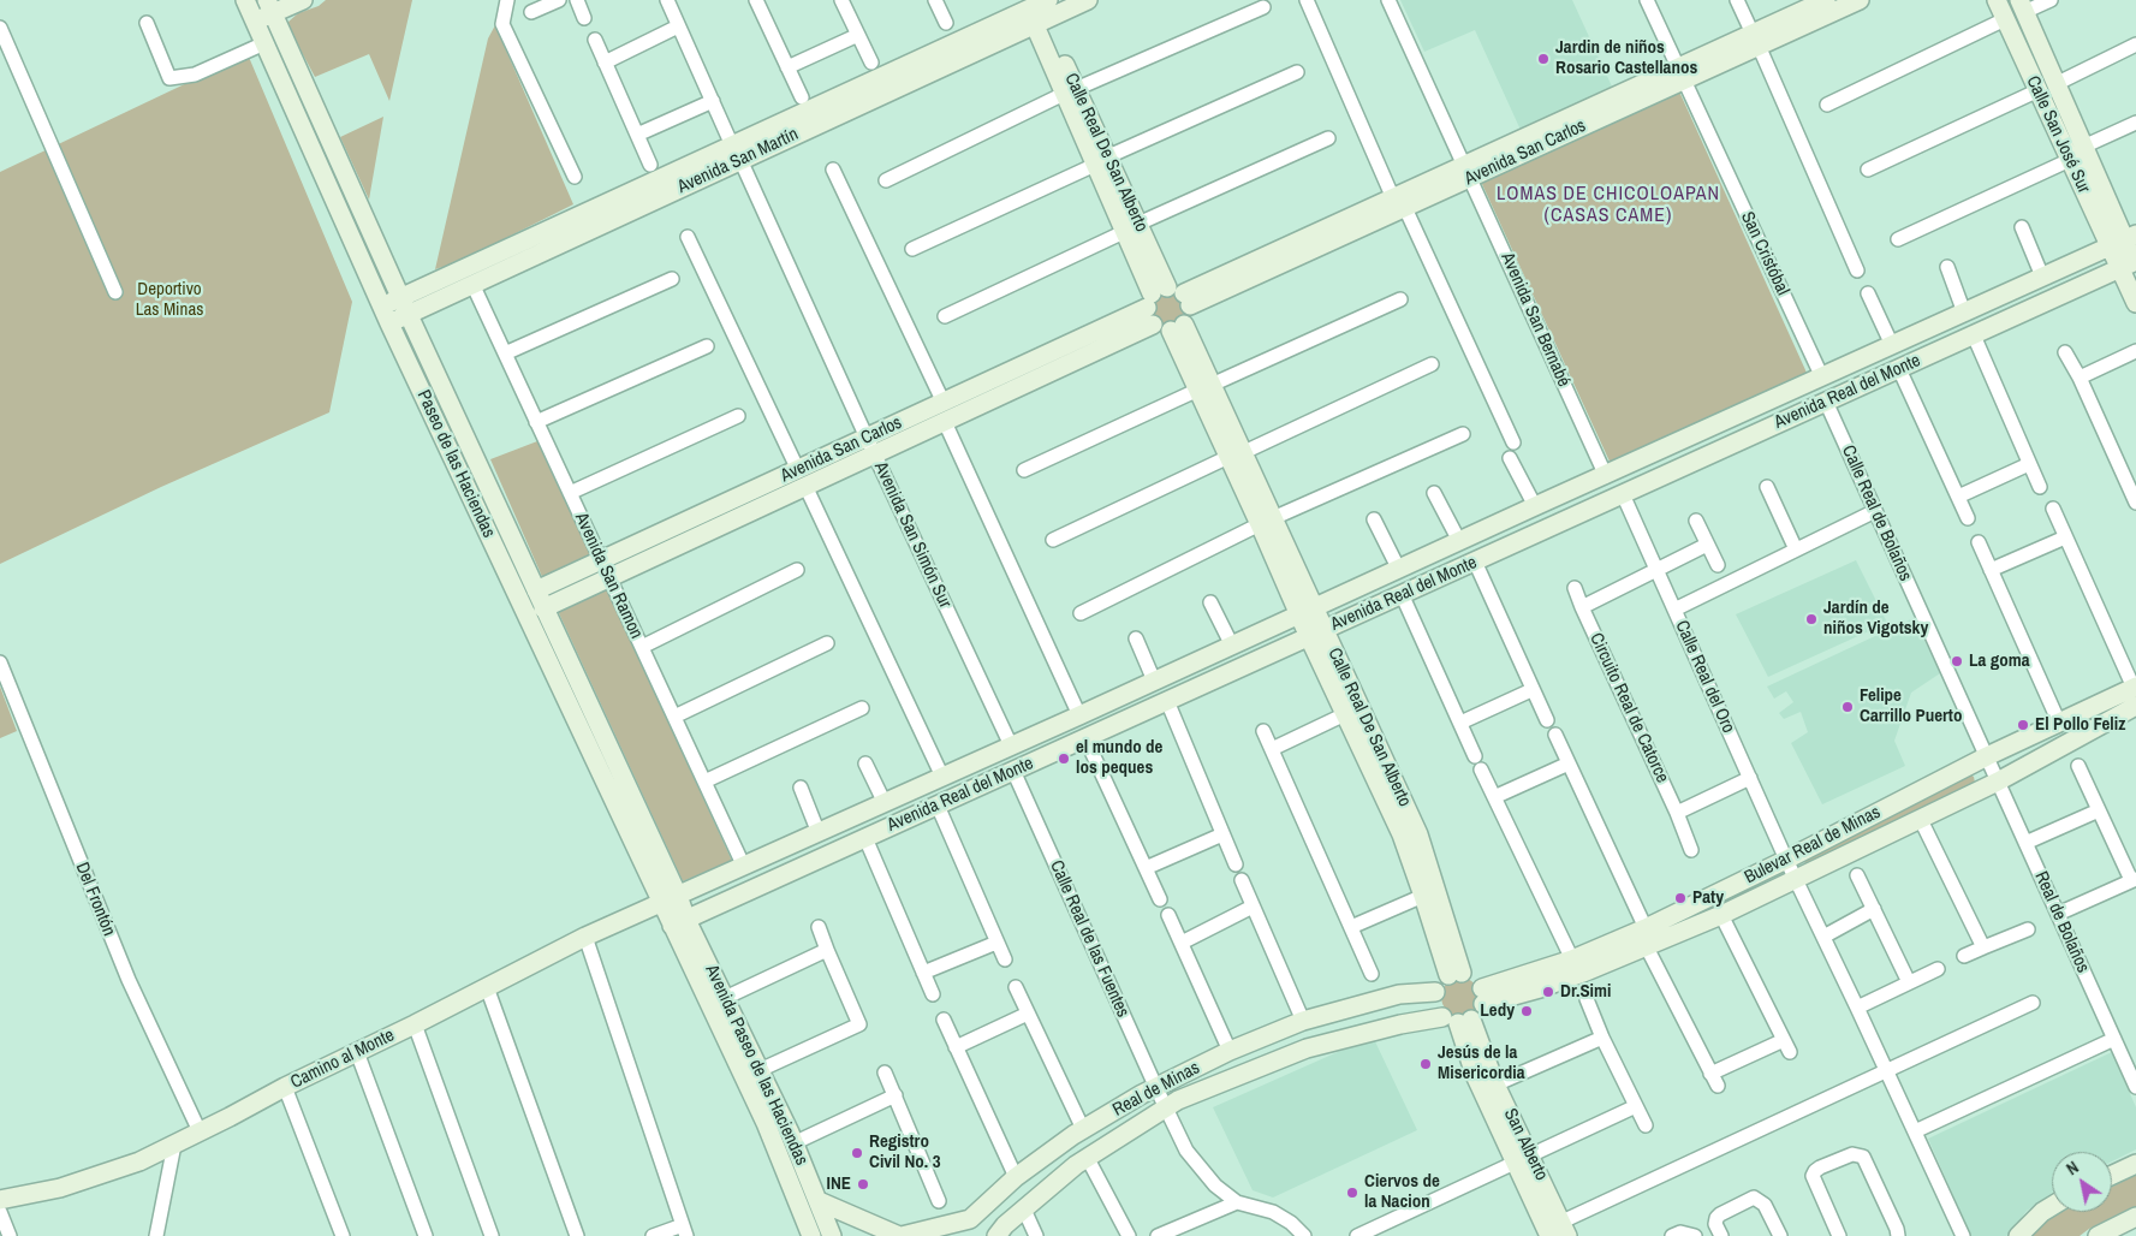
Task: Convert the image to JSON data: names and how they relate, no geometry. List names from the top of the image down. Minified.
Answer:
{"streets":{"street":["Calle San José Sur","Calle Real De San Alberto","Avenida San Carlos","Avenida San Martín","San Cristóbal","Avenida San Bernabé","Avenida Real del Monte","Paseo de las Haciendas","Calle Real de Bolaños","Avenida San Simón Sur","Avenida San Ramon","Calle Real del Oro","Circuito Real de Catorce","Bulevar Real de Minas","Del Frontón","Real de Bolaños","Calle Real de las Fuentes","Camino al Monte","Avenida Paseo de las Haciendas","Real de Minas","San Alberto"]},"crossings":[["Calle San José Sur","Avenida Real del Monte"],["Calle Real De San Alberto","Avenida San Carlos"],["Calle Real De San Alberto","Avenida San Martín"],["Calle Real De San Alberto","Avenida Real del Monte"],["Calle Real De San Alberto","Bulevar Real de Minas"],["Calle Real De San Alberto","Real de Minas"],["Calle Real De San Alberto","San Alberto"],["Avenida San Carlos","San Cristóbal"],["Avenida San Carlos","Avenida San Bernabé"],["Avenida San Carlos","Paseo de las Haciendas"],["Avenida San Carlos","Avenida San Simón Sur"],["Avenida San Carlos","Avenida San Ramon"],["Avenida San Martín","Paseo de las Haciendas"],["Avenida San Martín","Avenida San Simón Sur"],["Avenida San Martín","Avenida San Ramon"],["San Cristóbal","Avenida Real del Monte"],["Avenida San Bernabé","Avenida Real del Monte"],["Avenida Real del Monte","Paseo de las Haciendas"],["Avenida Real del Monte","Calle Real de Bolaños"],["Avenida Real del Monte","Avenida San Simón Sur"],["Avenida Real del Monte","Avenida San Ramon"],["Avenida Real del Monte","Calle Real del Oro"],["Avenida Real del Monte","Calle Real de las Fuentes"],["Avenida Real del Monte","Camino al Monte"],["Avenida Real del Monte","Avenida Paseo de las Haciendas"],["Paseo de las Haciendas","Camino al Monte"],["Paseo de las Haciendas","Avenida Paseo de las Haciendas"],["Calle Real de Bolaños","Bulevar Real de Minas"],["Calle Real de Bolaños","Real de Bolaños"],["Calle Real del Oro","Bulevar Real de Minas"],["Bulevar Real de Minas","Real de Bolaños"],["Bulevar Real de Minas","Real de Minas"],["Bulevar Real de Minas","San Alberto"],["Del Frontón","Camino al Monte"],["Calle Real de las Fuentes","Real de Minas"],["Camino al Monte","Avenida Paseo de las Haciendas"],["Real de Minas","San Alberto"]],"districts":["LOMAS DE CHICOLOAPAN (CASAS CAME)"],"parks":["Deportivo Las Minas"],"places":["Jardin de niños Rosario Castellanos","Jardín de niños Vigotsky","La goma","Felipe Carrillo Puerto","El Pollo Feliz","el mundo de los peques","Paty","Dr.Simi","Ledy","Jesús de la Misericordia","Registro Civil No. 3","INE","Ciervos de la Nacion"],"north":"top left"}
